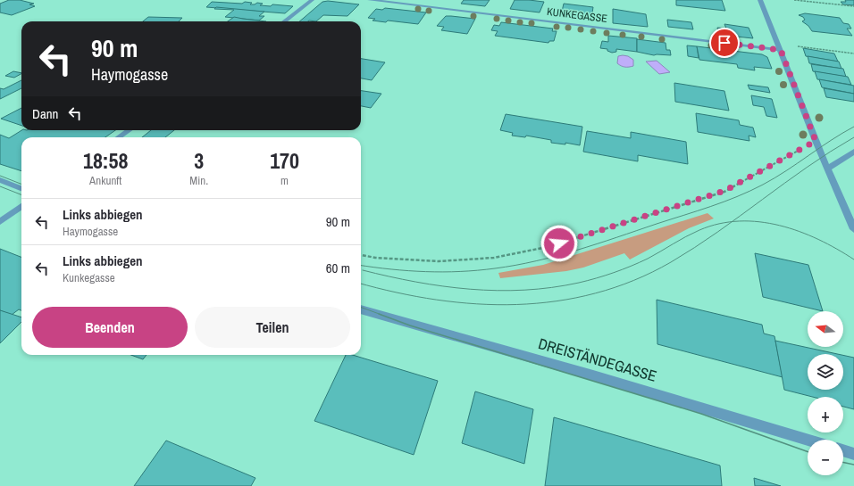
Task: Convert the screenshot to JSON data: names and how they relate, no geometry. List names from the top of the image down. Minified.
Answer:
{"streets":{"street":["KUNKEGASSE","DREISTÄNDEGASSE"]},"north":"left","page":{"turn":["90 m","Haymogasse"],"then":"Dann","eta":["18:58","Ankunft","3","Min.","170","m"],"list":[{"name":"Links abbiegen","note":"Haymogasse","value":"90 m"},{"name":"Links abbiegen","note":"Kunkegasse","value":"60 m"}],"buttons":["Beenden","Teilen"],"map_buttons":["+","−"]}}
